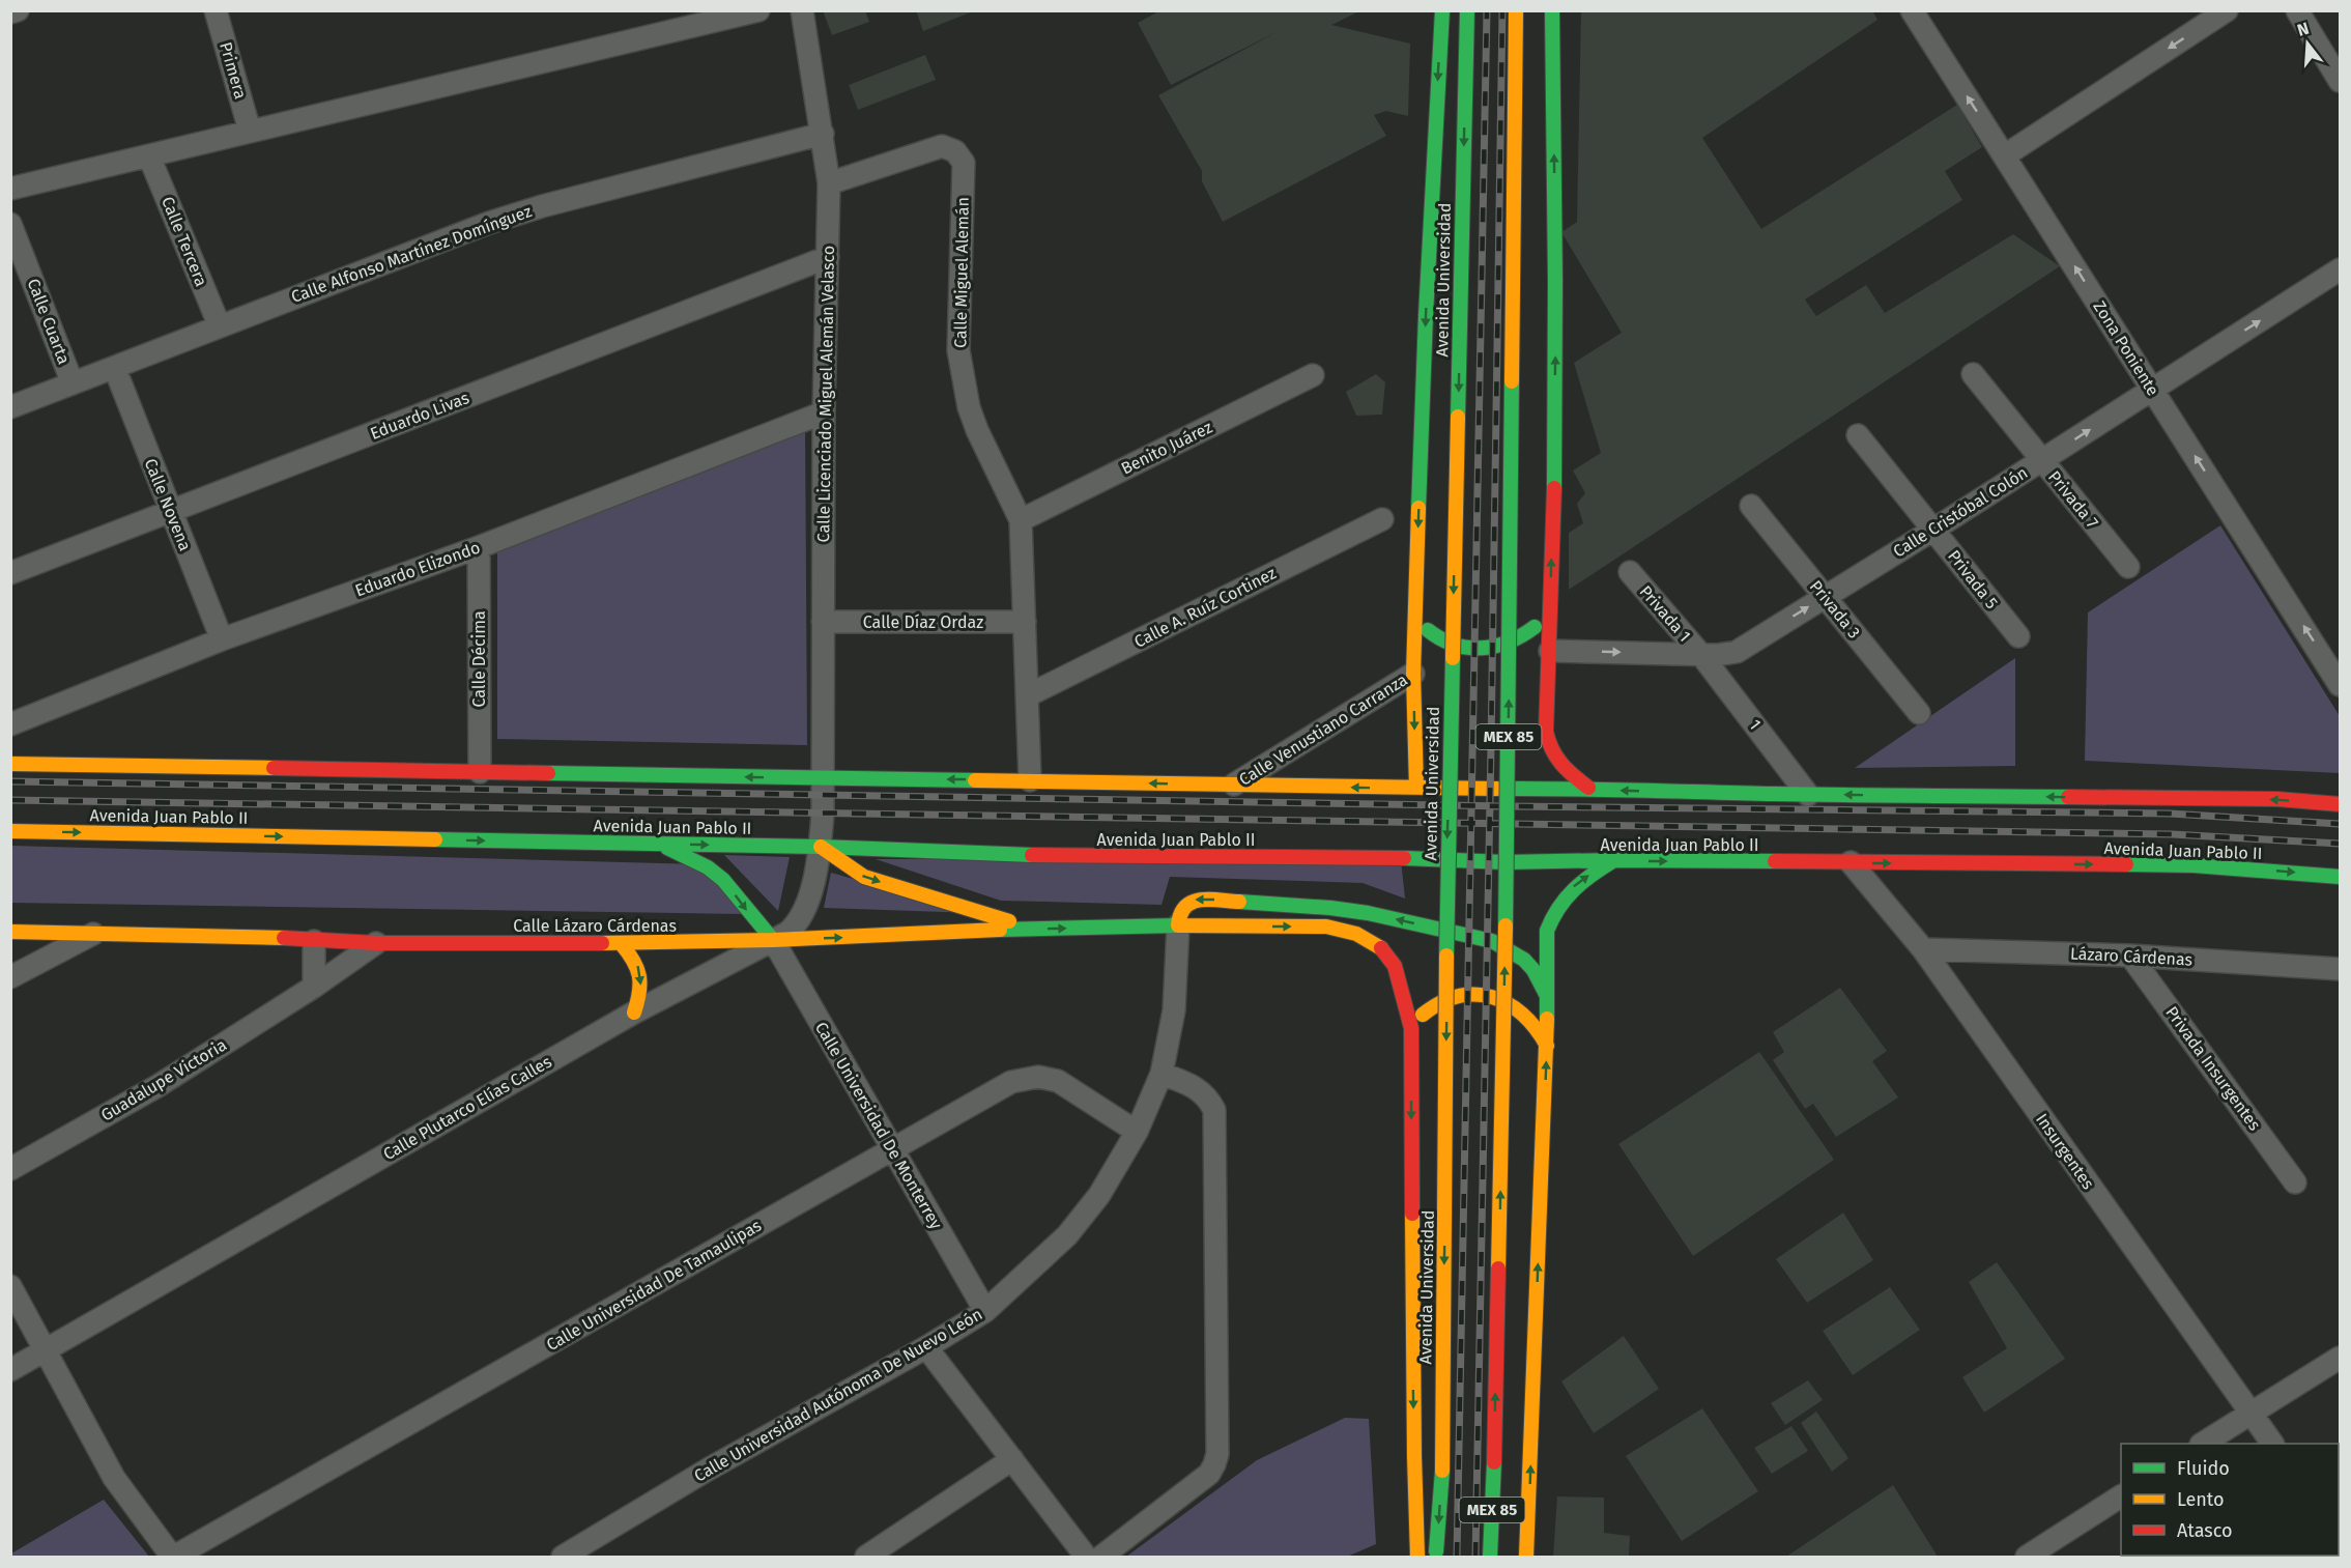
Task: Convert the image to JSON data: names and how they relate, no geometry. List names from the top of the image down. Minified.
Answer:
{"streets":{"main road":["Avenida Universidad","MEX 85","Avenida Juan Pablo II","Calle Lázaro Cárdenas"],"street":["Primera","Calle Tercera","Calle Alfonso Martínez Domínguez","Calle Miguel Alemán","Calle Cuarta","Zona Poniente","Calle Licenciado Miguel Alemán Velasco","Eduardo Livas","Benito Juárez","Privada 7","Calle Novena","Calle Cristóbal Colón","Eduardo Elizondo","Privada 5","Calle A. Ruíz Cortinez","Privada 3","Privada 1","Calle Díaz Ordaz","Calle Décima","1","Calle Venustiano Carranza","Lázaro Cárdenas","Privada Insurgentes","Guadalupe Victoria","Calle Plutarco Elías Calles","Calle Universidad De Monterrey","Insurgentes","Calle Universidad De Tamaulipas","Calle Universidad Autónoma De Nuevo León"]},"crossings":[["Calle Tercera","Calle Alfonso Martínez Domínguez"],["Calle Alfonso Martínez Domínguez","Calle Cuarta"],["Calle Alfonso Martínez Domínguez","Calle Licenciado Miguel Alemán Velasco"],["Calle Alfonso Martínez Domínguez","Calle Novena"],["Calle Miguel Alemán","Calle Licenciado Miguel Alemán Velasco"],["Calle Miguel Alemán","Benito Juárez"],["Calle Miguel Alemán","Calle A. Ruíz Cortinez"],["Calle Miguel Alemán","Calle Díaz Ordaz"],["Zona Poniente","Calle Cristóbal Colón"],["Calle Licenciado Miguel Alemán Velasco","Eduardo Livas"],["Calle Licenciado Miguel Alemán Velasco","Eduardo Elizondo"],["Calle Licenciado Miguel Alemán Velasco","Calle Díaz Ordaz"],["Calle Licenciado Miguel Alemán Velasco","Calle Plutarco Elías Calles"],["Eduardo Livas","Calle Novena"],["Privada 7","Calle Cristóbal Colón"],["Calle Novena","Eduardo Elizondo"],["Calle Cristóbal Colón","Privada 5"],["Calle Cristóbal Colón","Privada 3"],["Calle Cristóbal Colón","Privada 1"],["Calle Cristóbal Colón","1"],["Eduardo Elizondo","Calle Décima"],["Privada 1","1"],["Avenida Juan Pablo II","Calle Plutarco Elías Calles"],["Avenida Juan Pablo II","Insurgentes"],["Calle Lázaro Cárdenas","Guadalupe Victoria"],["Calle Lázaro Cárdenas","Calle Plutarco Elías Calles"],["Calle Lázaro Cárdenas","Calle Universidad De Monterrey"],["Calle Lázaro Cárdenas","Calle Universidad Autónoma De Nuevo León"],["Lázaro Cárdenas","Privada Insurgentes"],["Lázaro Cárdenas","Insurgentes"],["Calle Plutarco Elías Calles","Calle Universidad De Monterrey"],["Calle Universidad De Monterrey","Calle Universidad De Tamaulipas"],["Calle Universidad De Monterrey","Calle Universidad Autónoma De Nuevo León"],["Calle Universidad De Tamaulipas","Calle Universidad Autónoma De Nuevo León"]],"one_way":["Zona Poniente","Calle Cristóbal Colón"],"legend":["Fluido","Lento","Atasco"],"north":"top"}
